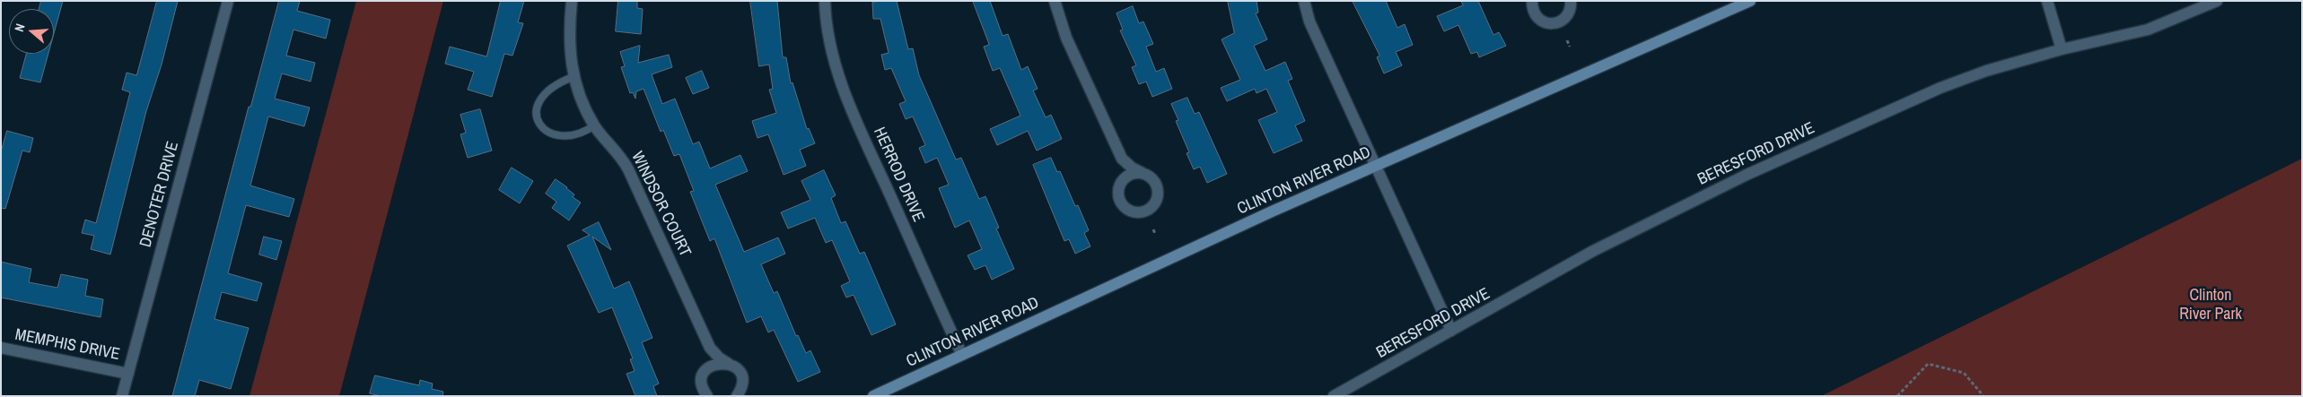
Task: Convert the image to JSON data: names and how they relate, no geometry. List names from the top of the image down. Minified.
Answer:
{"streets":{"street":["BERESFORD DRIVE","HERROD DRIVE","CLINTON RIVER ROAD","DENOTER DRIVE","WINDSOR COURT","MEMPHIS DRIVE"]},"crossings":[["HERROD DRIVE","CLINTON RIVER ROAD"],["DENOTER DRIVE","MEMPHIS DRIVE"]],"parks":["Clinton River Park"],"north":"left"}
